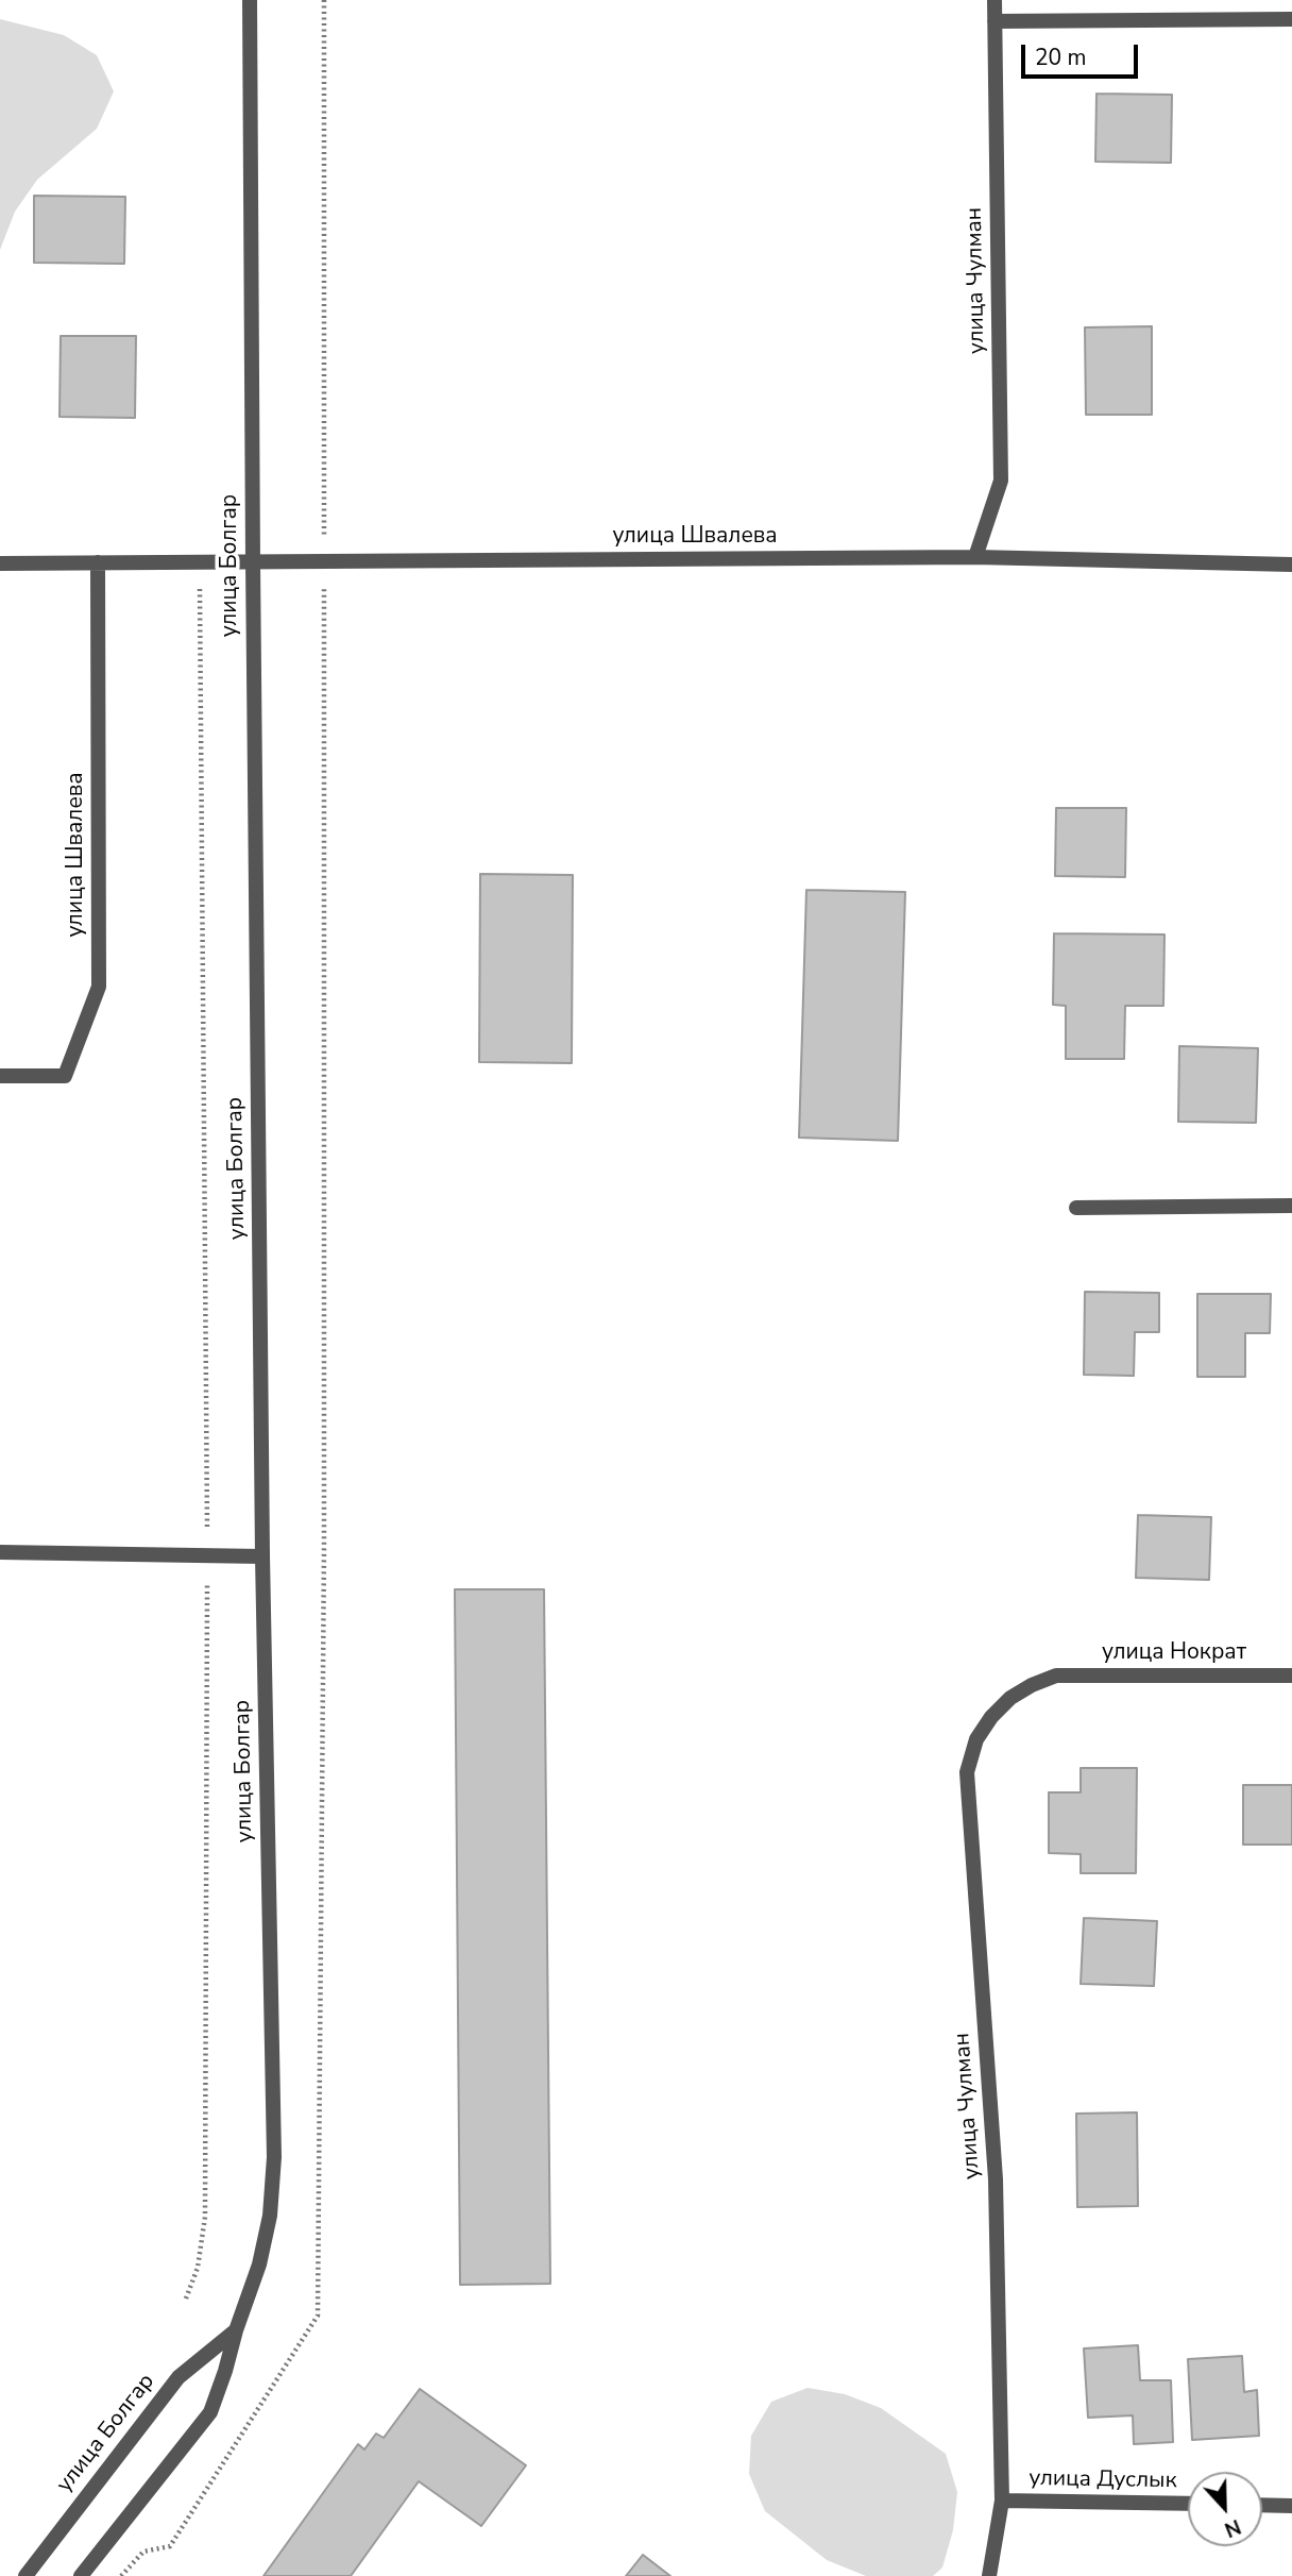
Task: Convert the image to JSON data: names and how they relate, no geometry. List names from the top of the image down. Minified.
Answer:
{"streets":{"street":["улица Чулман","улица Швалева","улица Болгар","улица Нократ","улица Дуслык"]},"crossings":[["улица Чулман","улица Швалева"],["улица Чулман","улица Нократ"],["улица Чулман","улица Дуслык"],["улица Швалева","улица Болгар"]],"scale_bar":"20 m","north":"bottom"}
